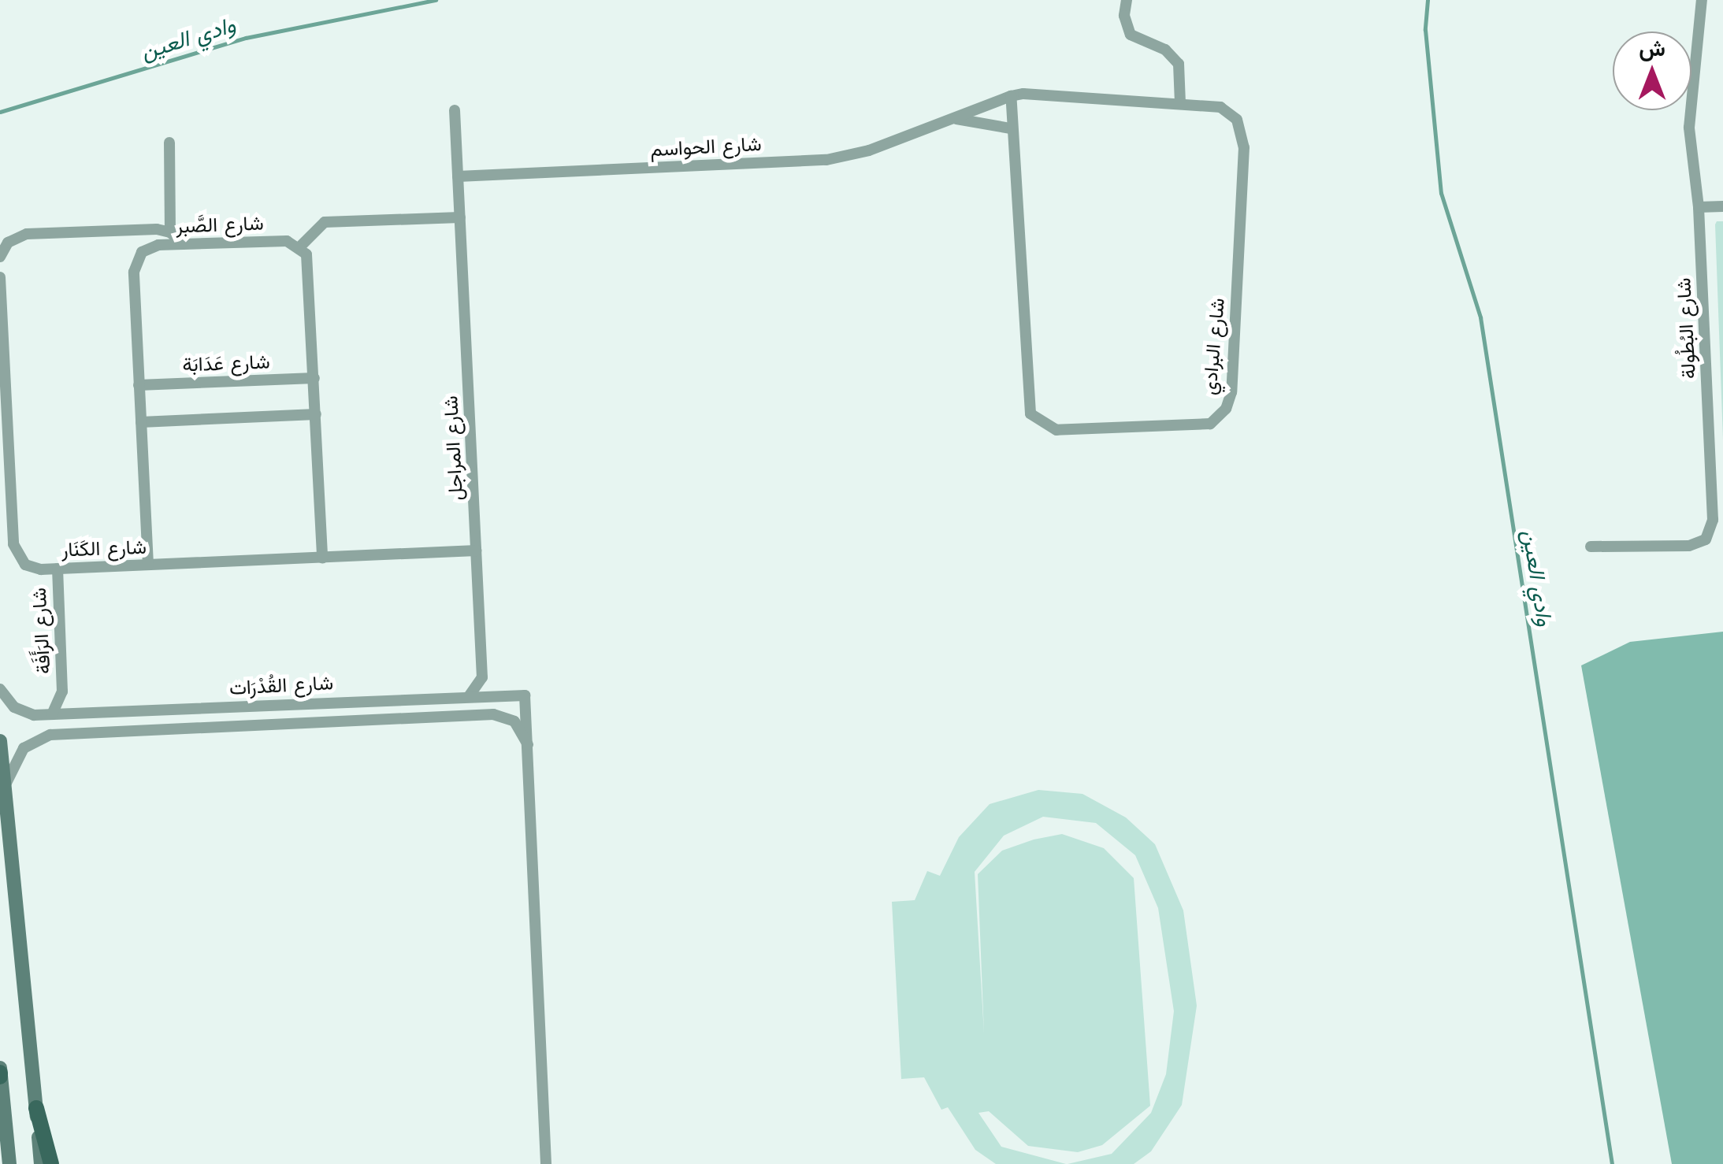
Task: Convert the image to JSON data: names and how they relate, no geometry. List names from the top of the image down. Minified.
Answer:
{"streets":{"street":["شارع الحواسم","شارع الصَّبر","شارع البُطُولة","شارع البرادي","شارع عَدَابَة","شارع المراجل","شارع الكَنَار","شارع الرَأَفَة","شارع القُدْرَات"]},"crossings":[["شارع الحواسم","شارع البرادي"],["شارع الحواسم","شارع المراجل"],["شارع الصَّبر","شارع عَدَابَة"],["شارع الصَّبر","شارع الكَنَار"],["شارع المراجل","شارع الكَنَار"],["شارع الكَنَار","شارع الرَأَفَة"],["شارع الرَأَفَة","شارع القُدْرَات"]],"water":["وادي العين"],"north":"top"}
